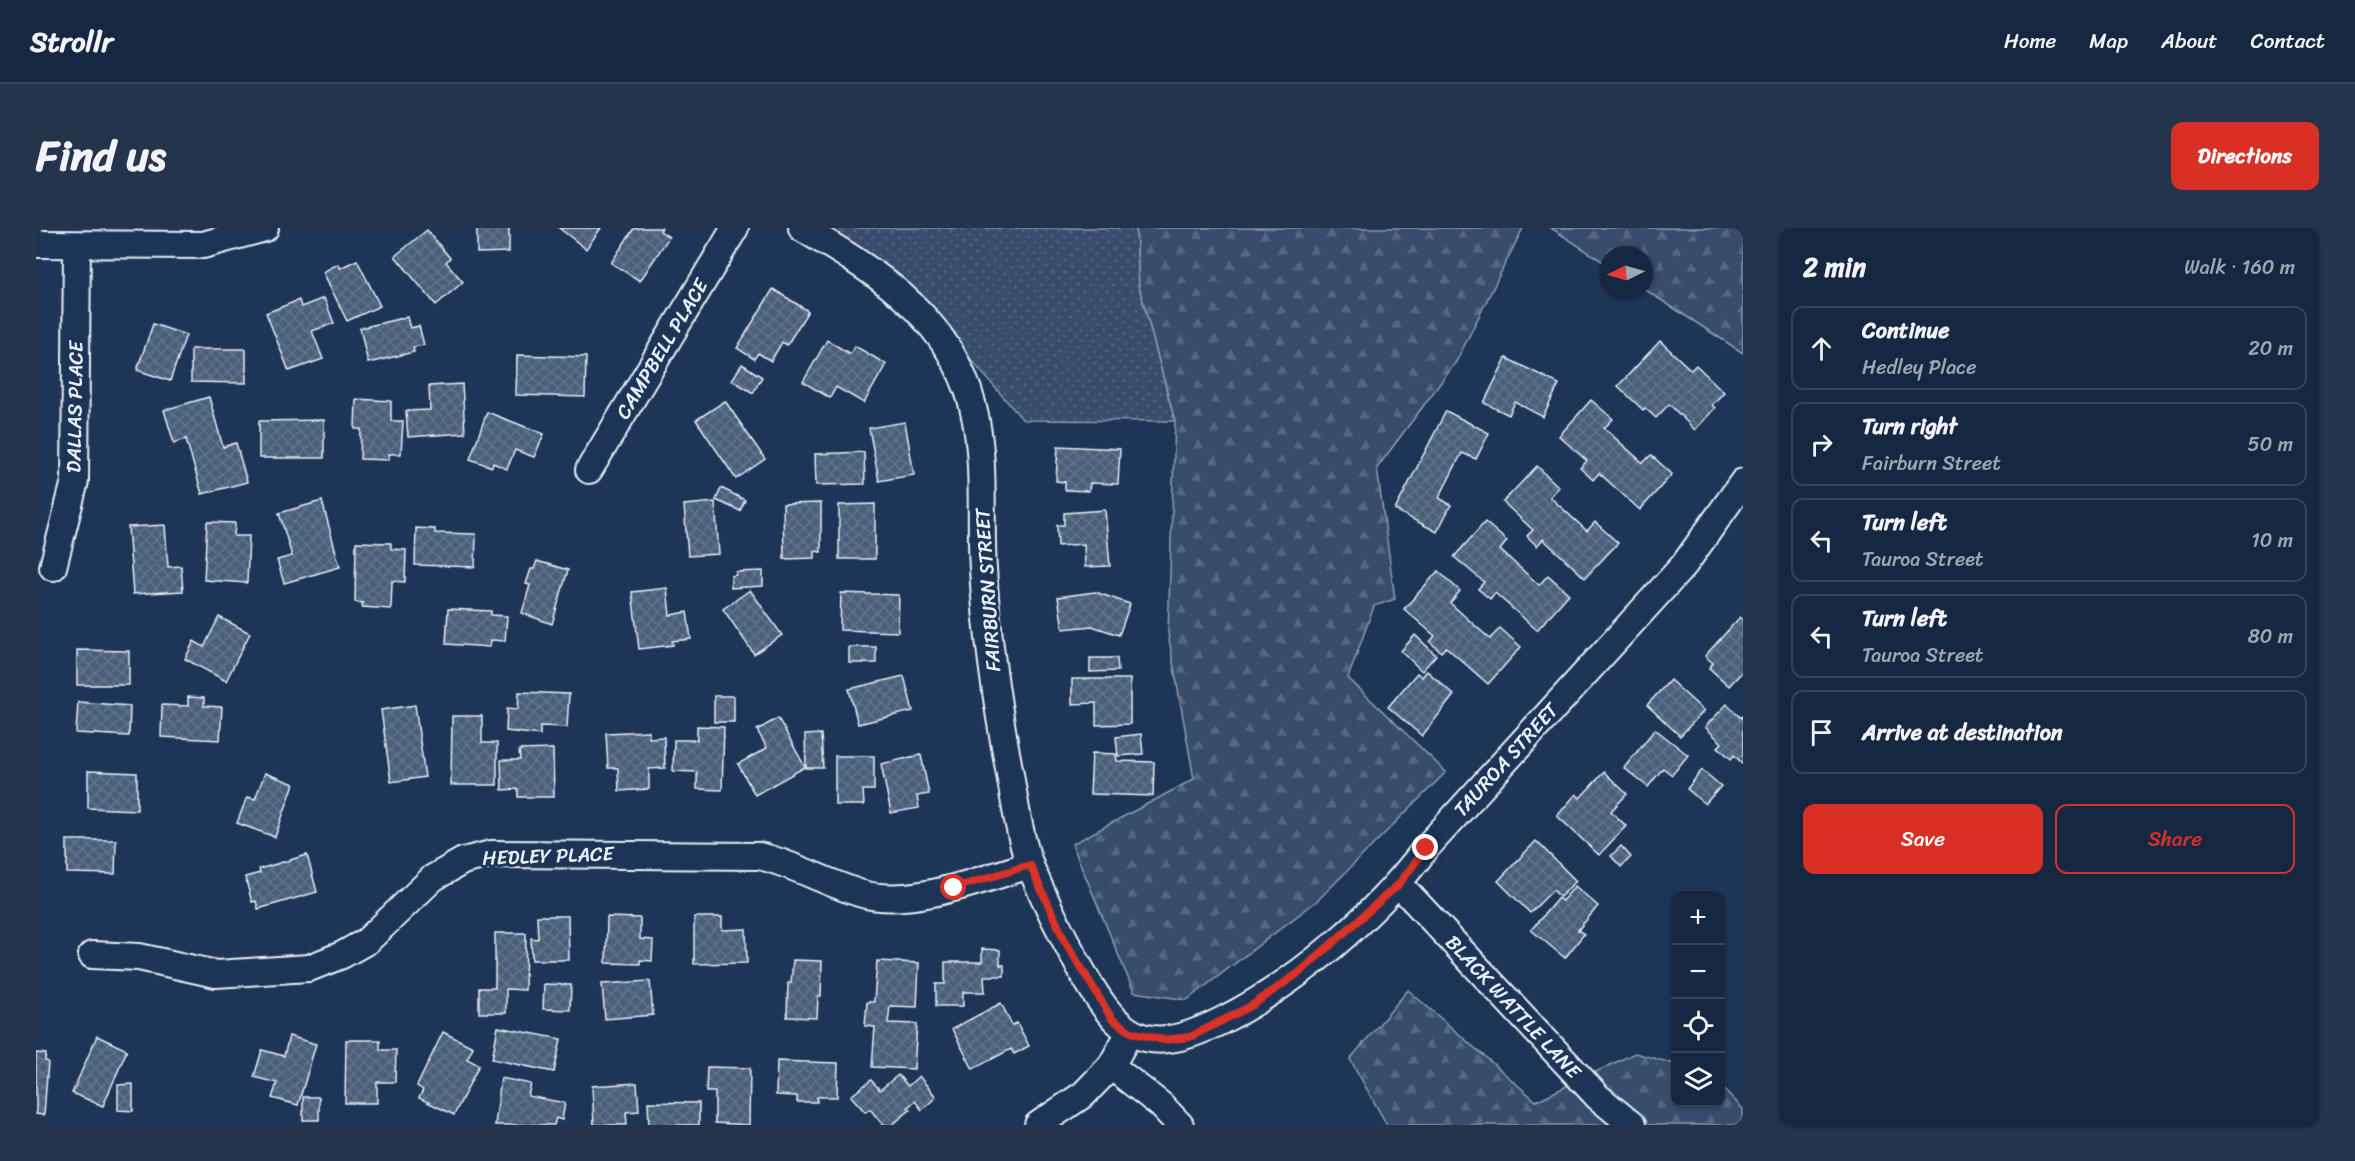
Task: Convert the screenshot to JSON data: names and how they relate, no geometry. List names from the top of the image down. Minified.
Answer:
{"streets":{"street":["CAMPBELL PLACE","DALLAS PLACE","FAIRBURN STREET","TAUROA STREET","HEDLEY PLACE","BLACK WATTLE LANE"]},"crossings":[["FAIRBURN STREET","TAUROA STREET"],["FAIRBURN STREET","HEDLEY PLACE"],["TAUROA STREET","BLACK WATTLE LANE"]],"north":"left","page":{"header":"Strollr","nav":["Home","Map","About","Contact"],"title":"Find us","buttons":["Directions",["Save","Share"]],"heading":["2 min","Walk · 160 m"],"list":[["Continue","Hedley Place","20 m"],["Turn right","Fairburn Street","50 m"],["Turn left","Tauroa Street","10 m"],["Turn left","Tauroa Street","80 m"],"Arrive at destination"],"map_buttons":["+","−"]}}
